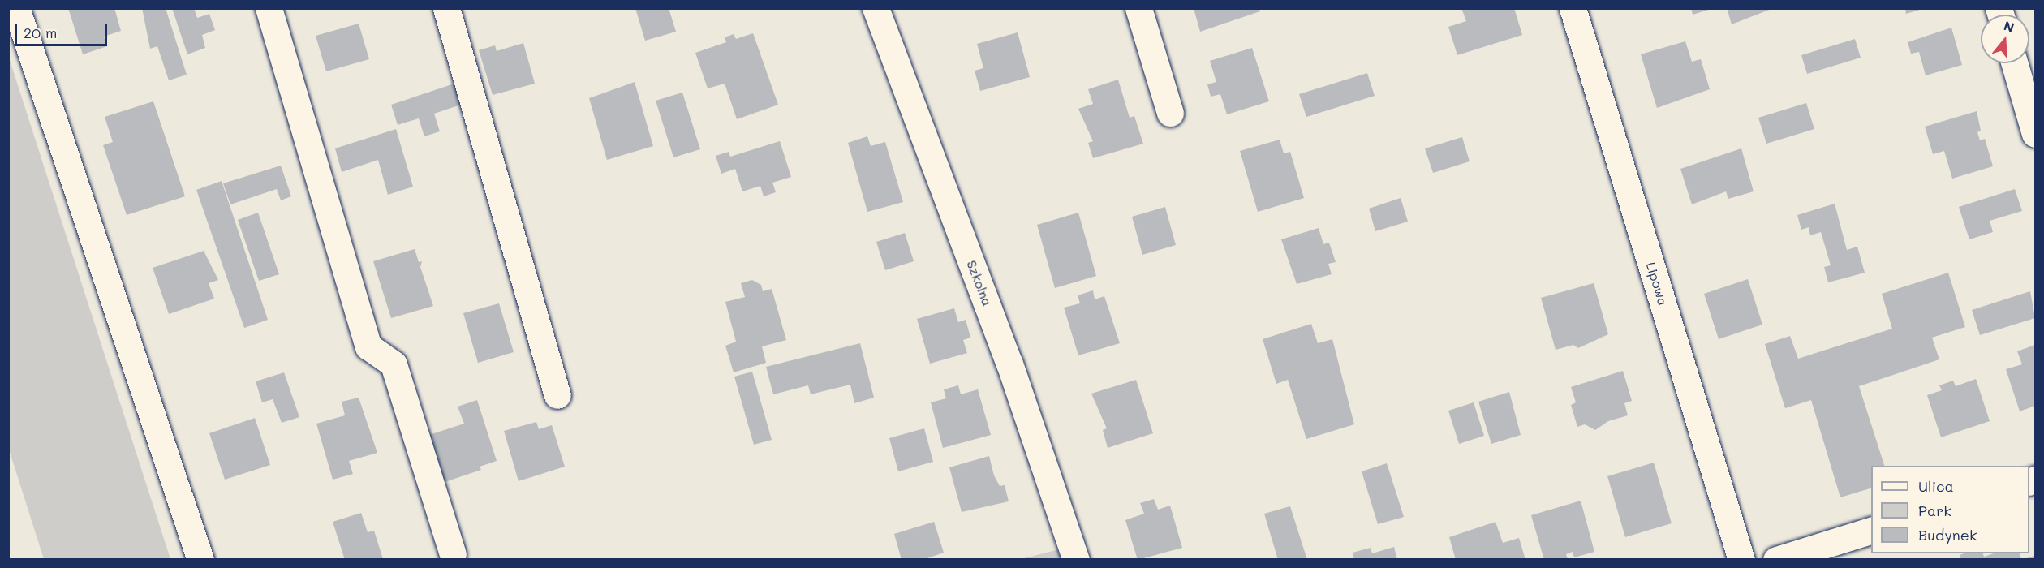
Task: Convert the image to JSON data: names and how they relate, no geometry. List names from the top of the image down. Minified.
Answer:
{"streets":{"street":["Szkolna","Lipowa"]},"legend":["Ulica","Park","Budynek"],"scale_bar":"20 m","north":"top"}
